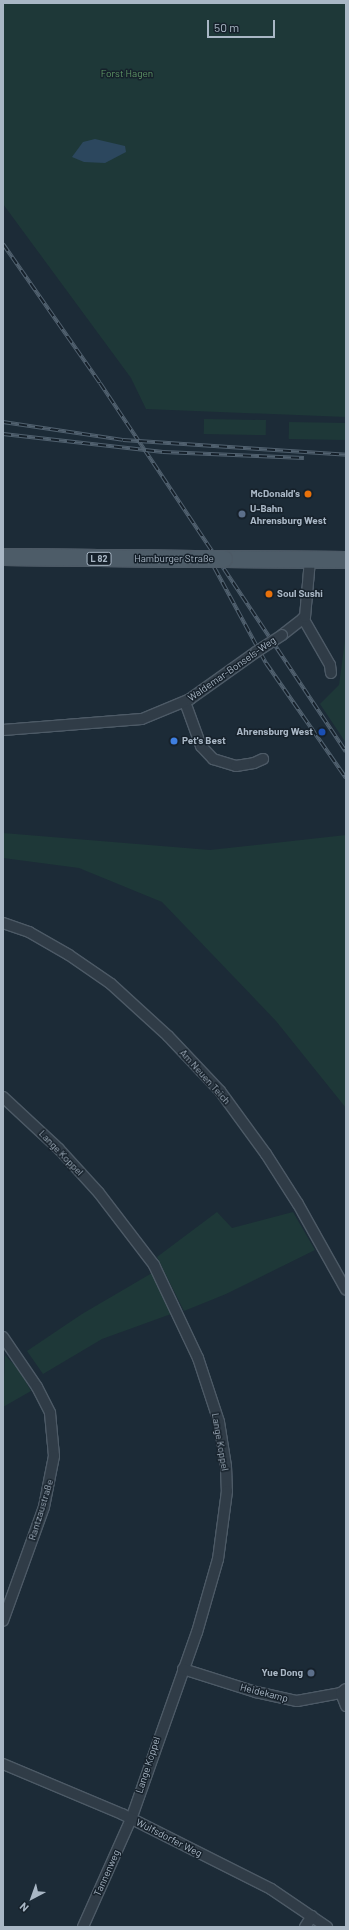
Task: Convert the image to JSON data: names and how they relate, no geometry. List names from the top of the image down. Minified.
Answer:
{"streets":{"main road":["L 82","Hamburger Straße"],"street":["Waldemar-Bonsels-Weg","Am Neuen Teich","Lange Koppel","Rantzaustraße","Heidekamp","Wulfsdorfer Weg","Tannenweg"]},"crossings":[["Lange Koppel","Heidekamp"],["Lange Koppel","Wulfsdorfer Weg"],["Lange Koppel","Tannenweg"],["Wulfsdorfer Weg","Tannenweg"]],"parks":["Forst Hagen"],"places":["McDonald's","U-Bahn Ahrensburg West","Soul Sushi","Ahrensburg West","Pet's Best","Yue Dong"],"scale_bar":"50 m","north":"bottom left"}
